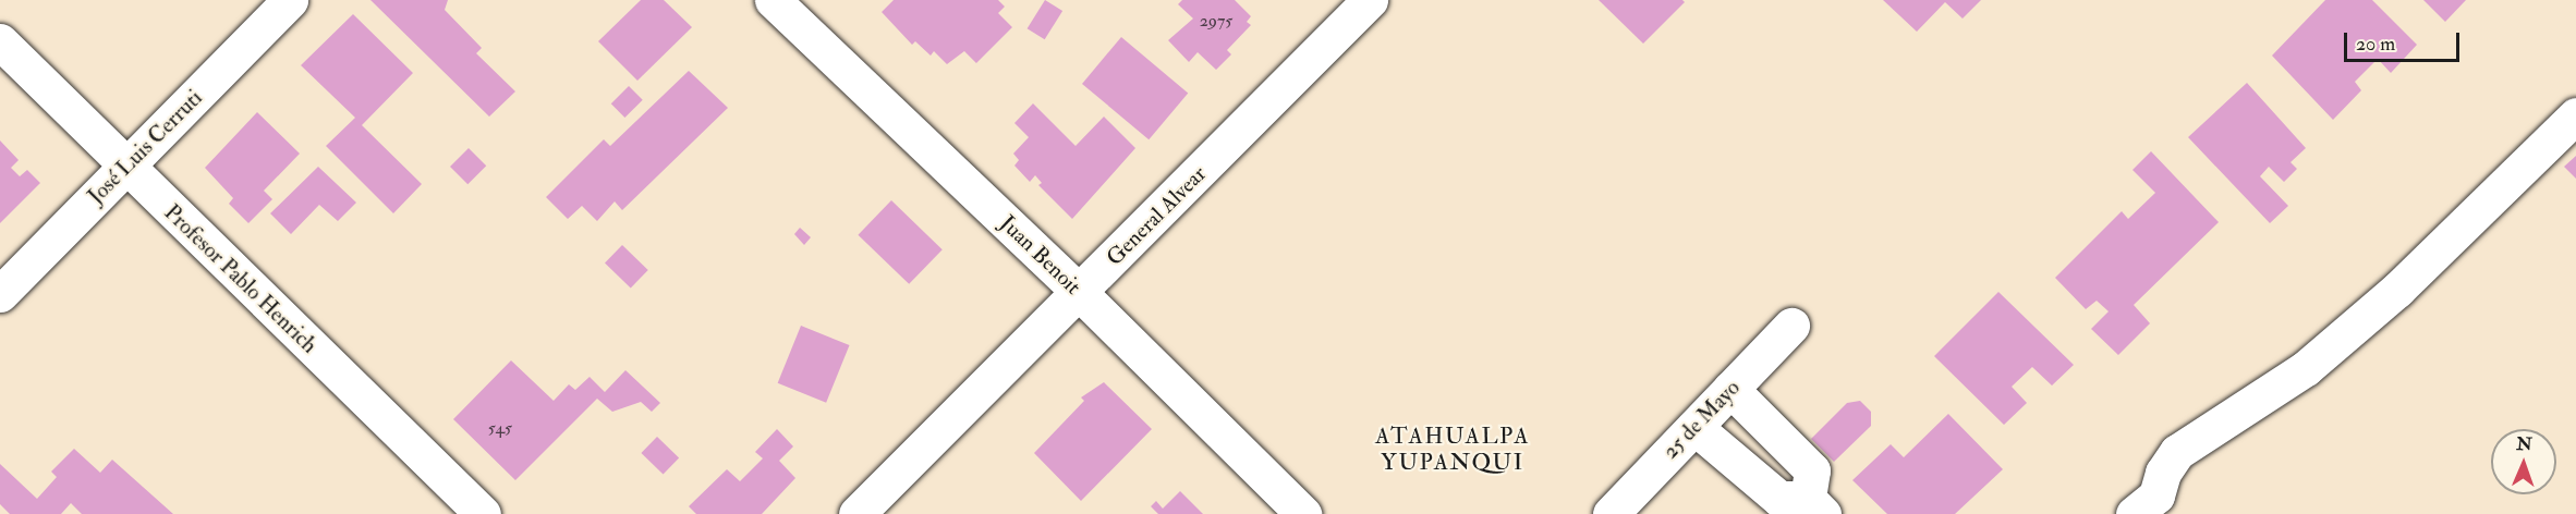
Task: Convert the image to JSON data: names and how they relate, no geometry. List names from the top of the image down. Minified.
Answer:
{"streets":{"street":["José Luis Cerruti","General Alvear","Juan Benoit","Profesor Pablo Henrich","25 de Mayo"]},"crossings":[["José Luis Cerruti","Profesor Pablo Henrich"],["General Alvear","Juan Benoit"]],"districts":["ATAHUALPA YUPANQUI"],"house_numbers":["2975","545"],"scale_bar":"20 m","north":"top"}
